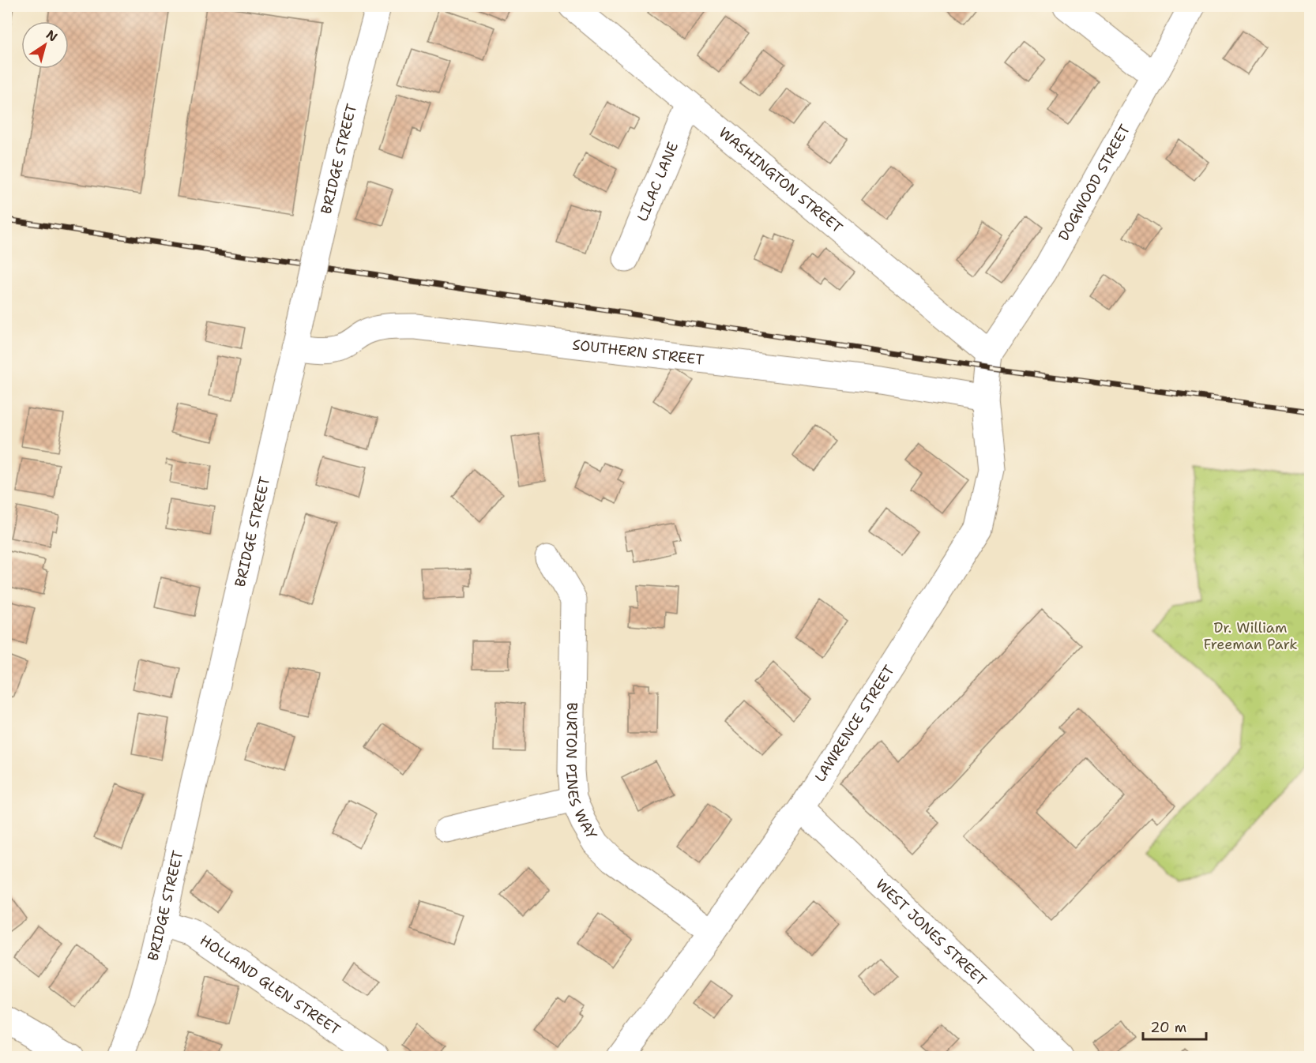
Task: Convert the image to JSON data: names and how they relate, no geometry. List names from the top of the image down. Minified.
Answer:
{"streets":{"street":["BRIDGE STREET","WASHINGTON STREET","LILAC LANE","DOGWOOD STREET","SOUTHERN STREET","LAWRENCE STREET","BURTON PINES WAY","WEST JONES STREET","HOLLAND GLEN STREET"]},"crossings":[["BRIDGE STREET","SOUTHERN STREET"],["BRIDGE STREET","HOLLAND GLEN STREET"],["WASHINGTON STREET","LILAC LANE"],["WASHINGTON STREET","DOGWOOD STREET"],["WASHINGTON STREET","LAWRENCE STREET"],["DOGWOOD STREET","LAWRENCE STREET"],["SOUTHERN STREET","LAWRENCE STREET"],["LAWRENCE STREET","BURTON PINES WAY"],["LAWRENCE STREET","WEST JONES STREET"]],"parks":["Dr. William Freeman Park"],"scale_bar":"20 m","north":"top right"}
